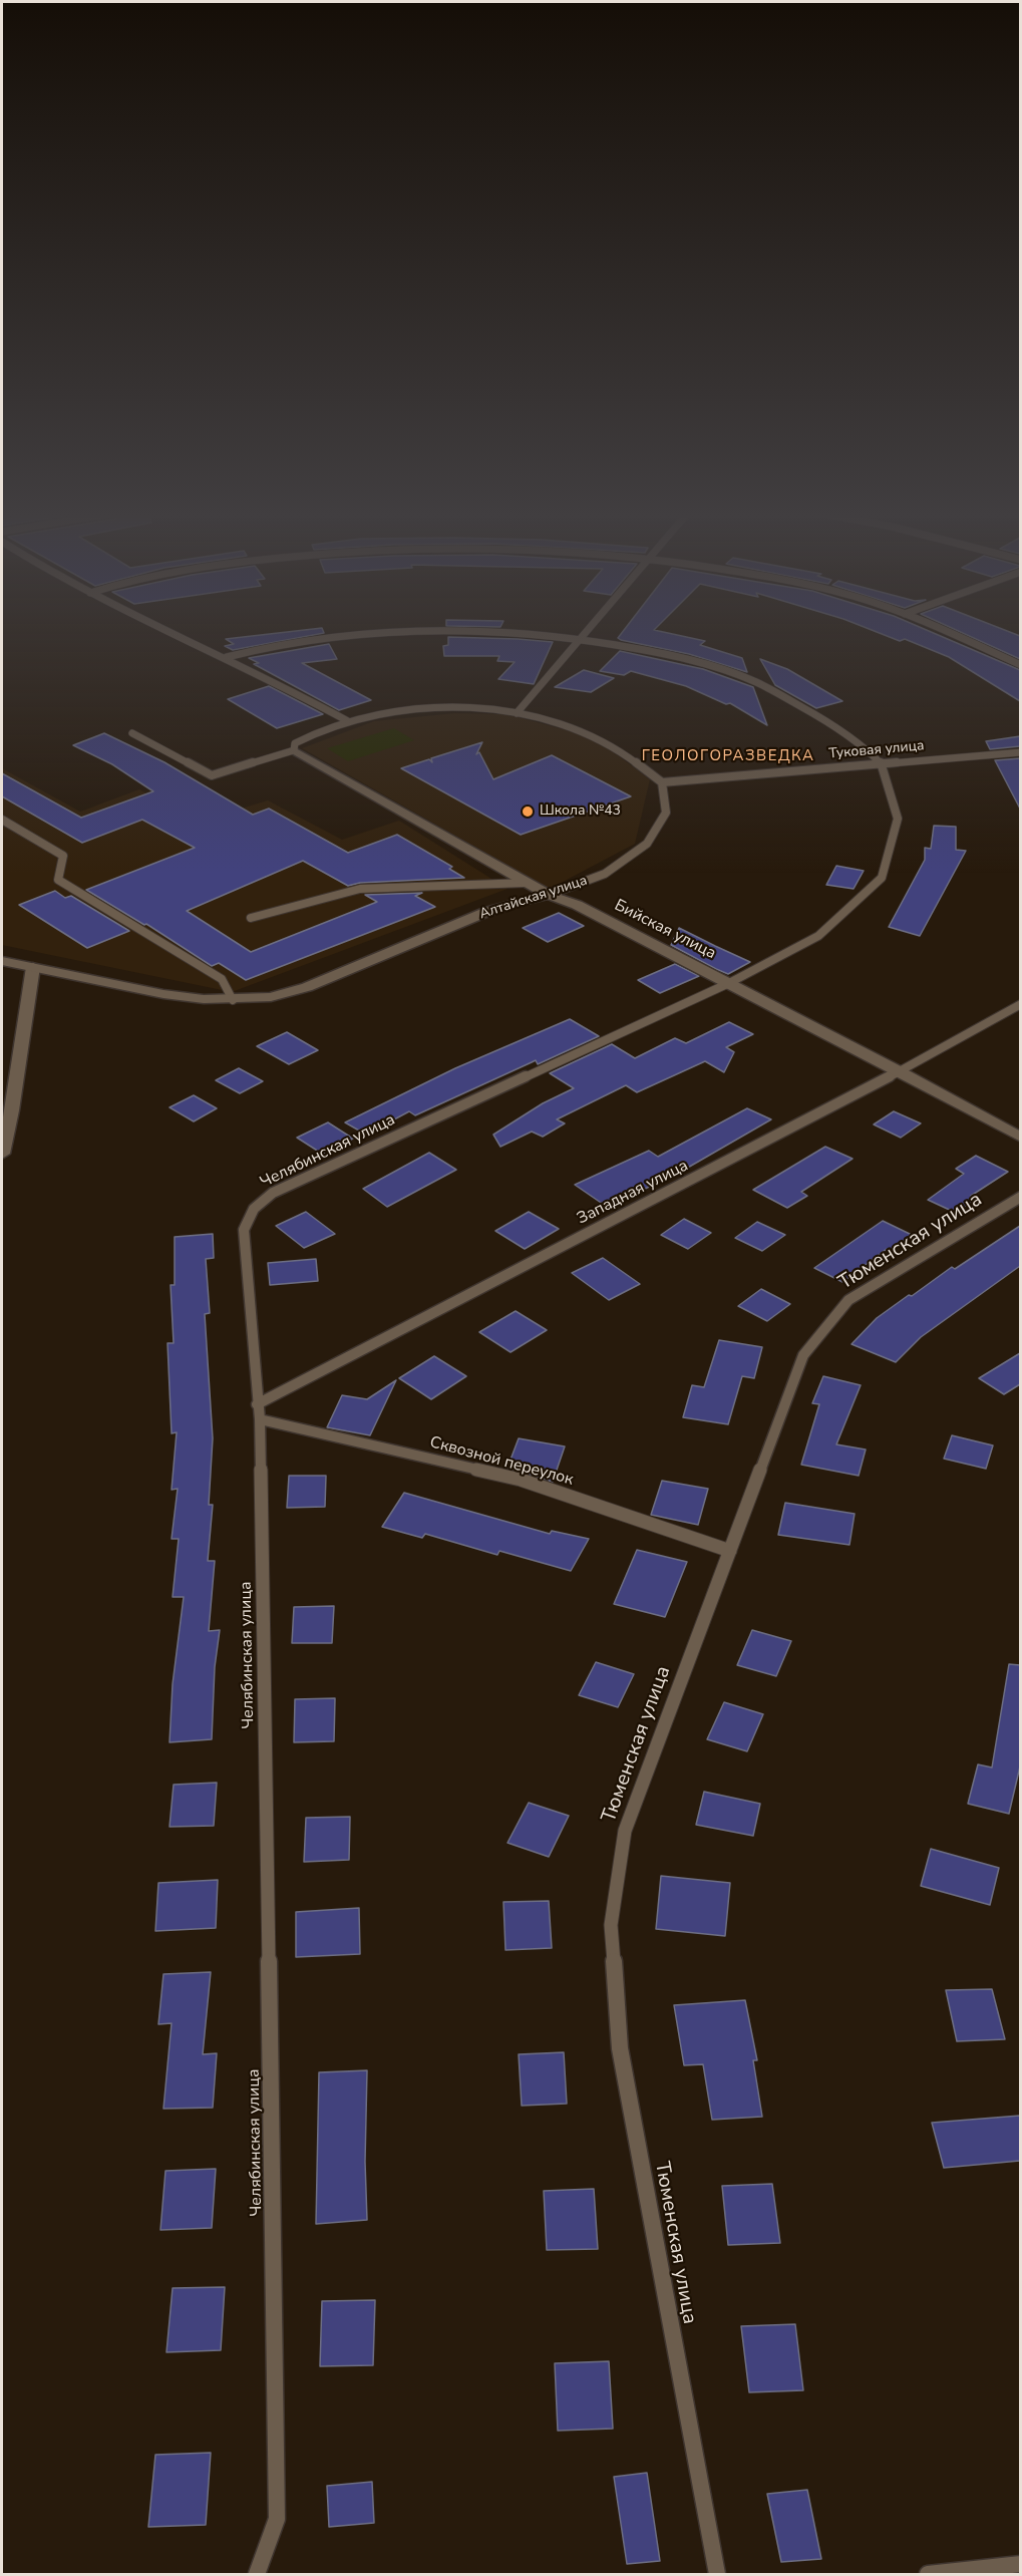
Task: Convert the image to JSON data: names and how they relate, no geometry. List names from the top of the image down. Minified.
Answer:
{"streets":{"street":["Алтайская улица","Бийская улица"],"lane":["Туковая улица","Челябинская улица","Западная улица","Тюменская улица","Сквозной переулок"]},"crossings":[["Туковая улица","Алтайская улица"],["Туковая улица","Челябинская улица"],["Алтайская улица","Бийская улица"],["Бийская улица","Челябинская улица"],["Бийская улица","Западная улица"],["Челябинская улица","Западная улица"],["Челябинская улица","Сквозной переулок"],["Тюменская улица","Сквозной переулок"]],"districts":["ГЕОЛОГОРАЗВЕДКА"],"places":["Школа №43"]}
